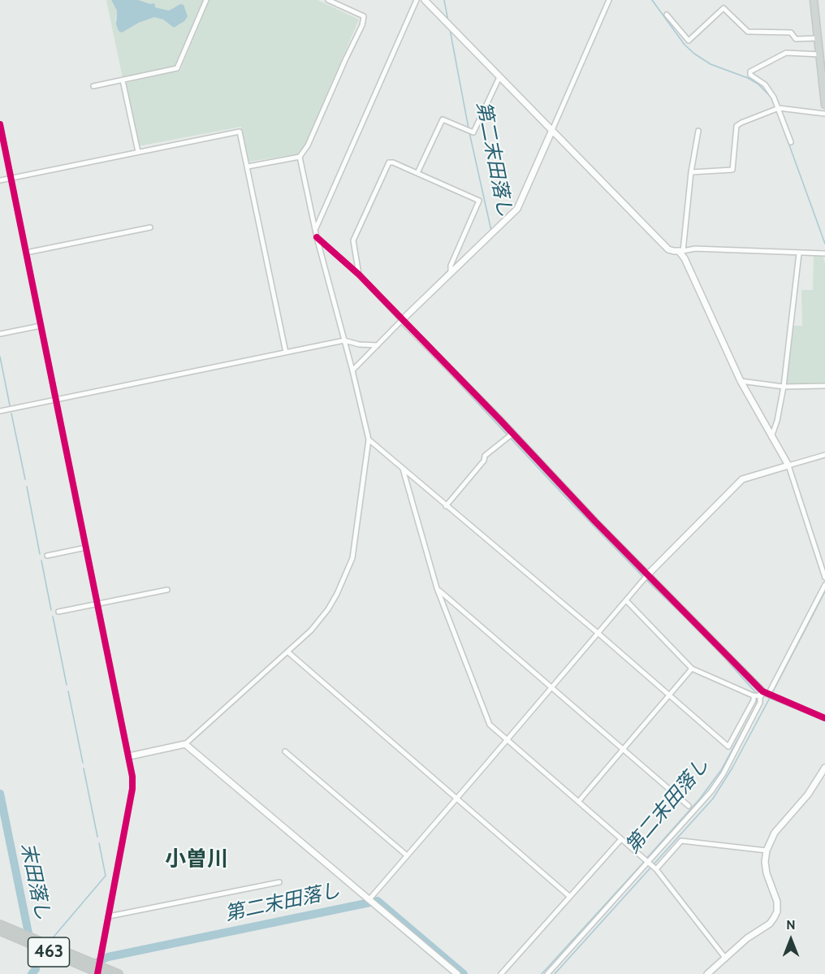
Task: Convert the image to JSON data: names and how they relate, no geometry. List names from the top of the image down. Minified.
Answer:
{"streets":{"highway":["463"]},"districts":["小曽川"],"water":["第二末田落し","末田落し"],"north":"top"}
